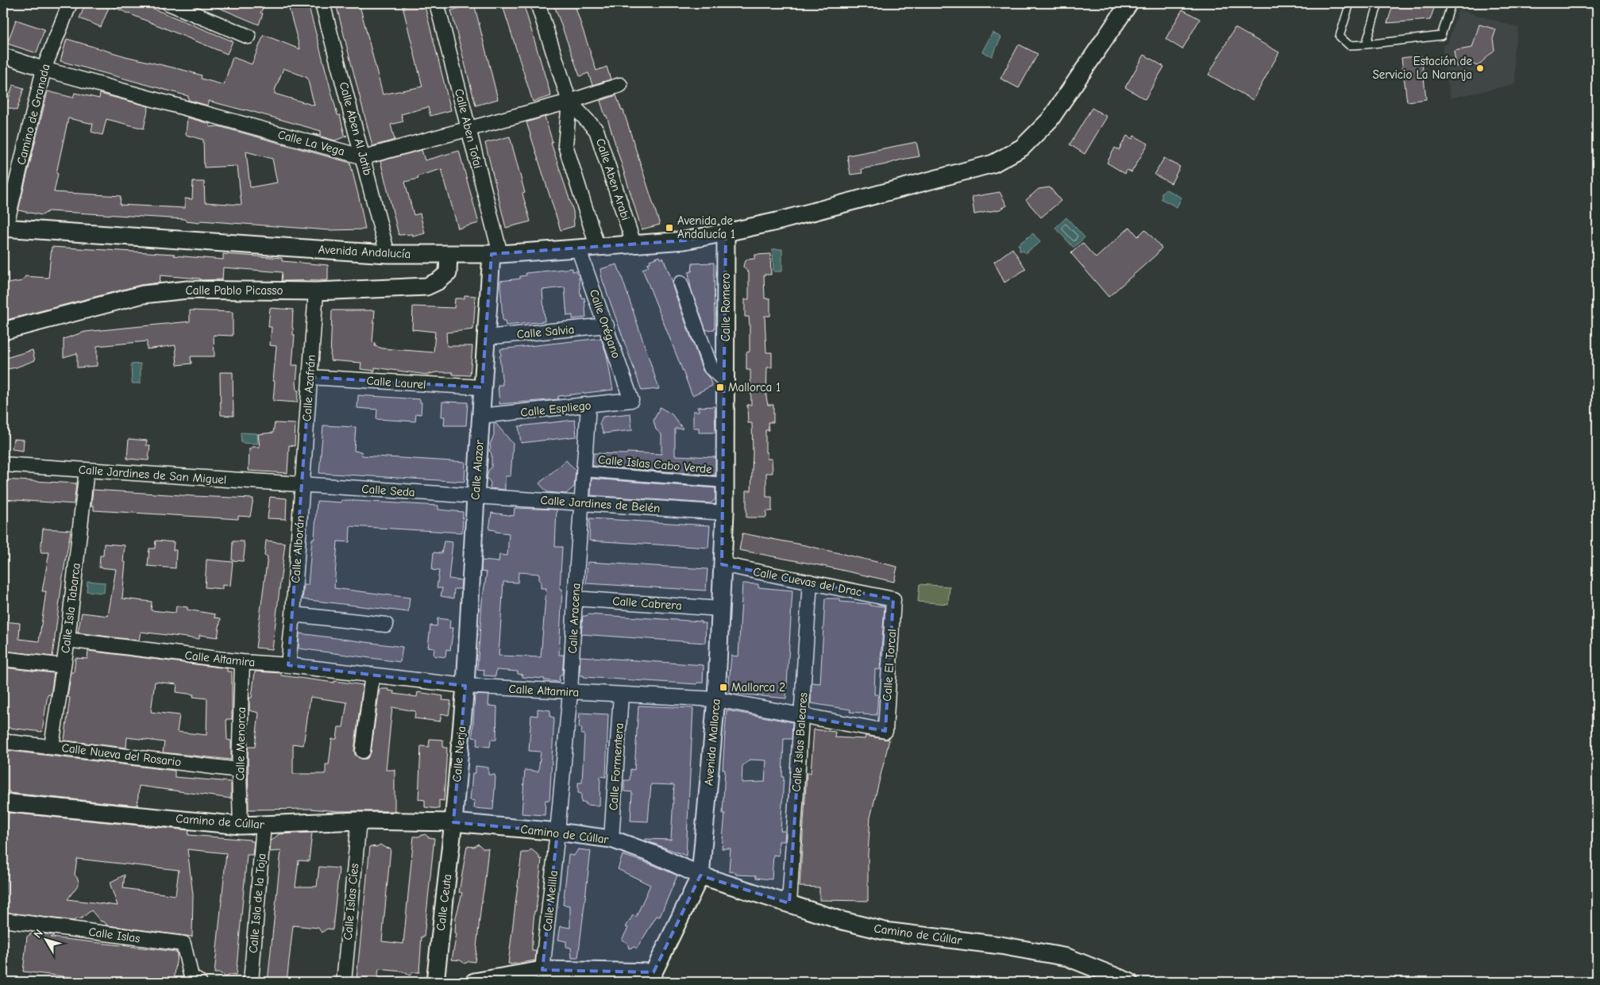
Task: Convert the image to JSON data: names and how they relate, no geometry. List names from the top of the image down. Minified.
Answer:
{"streets":{"street":["Camino de Granada","Calle Aben Al Jatib","Calle Aben Tofai","Calle La Vega","Calle Aben Arabi","Avenida Andalucía","Calle Pablo Picasso","Calle Romero","Calle Orégano","Calle Salvia","Calle Laurel","Calle Azafrán","Calle Espliego","Calle Islas Cabo Verde","Calle Alazor","Calle Jardines de San Miguel","Calle Seda","Calle Jardines de Belén","Calle Alborán","Calle Cuevas del Drac","Calle Cabrera","Calle Isla Tabarca","Calle Aracena","Calle Altamira","Calle El Torcal","Avenida Mallorca","Calle Islas Baleares","Calle Menorca","Calle Nerja","Calle Nueva del Rosario","Calle Formentera","Camino de Cúllar","Calle Melilla","Calle Islas Cíes","Calle Ceuta","Calle Isla de la Toja","Calle Islas"]},"crossings":[["Camino de Granada","Calle La Vega"],["Camino de Granada","Avenida Andalucía"],["Calle Aben Al Jatib","Calle La Vega"],["Calle Aben Al Jatib","Avenida Andalucía"],["Calle Aben Tofai","Avenida Andalucía"],["Calle Aben Tofai","Calle Alazor"],["Calle Aben Arabi","Avenida Andalucía"],["Avenida Andalucía","Calle Pablo Picasso"],["Avenida Andalucía","Calle Romero"],["Avenida Andalucía","Calle Orégano"],["Avenida Andalucía","Calle Alazor"],["Calle Pablo Picasso","Calle Azafrán"],["Calle Romero","Calle Islas Cabo Verde"],["Calle Romero","Calle Jardines de Belén"],["Calle Romero","Avenida Mallorca"],["Calle Orégano","Calle Salvia"],["Calle Orégano","Calle Espliego"],["Calle Salvia","Calle Alazor"],["Calle Laurel","Calle Azafrán"],["Calle Laurel","Calle Alazor"],["Calle Azafrán","Calle Jardines de San Miguel"],["Calle Azafrán","Calle Seda"],["Calle Azafrán","Calle Alborán"],["Calle Espliego","Calle Alazor"],["Calle Espliego","Calle Aracena"],["Calle Islas Cabo Verde","Calle Aracena"],["Calle Alazor","Calle Seda"],["Calle Alazor","Calle Jardines de Belén"],["Calle Alazor","Calle Altamira"],["Calle Alazor","Calle Nerja"],["Calle Jardines de San Miguel","Calle Seda"],["Calle Jardines de San Miguel","Calle Alborán"],["Calle Jardines de San Miguel","Calle Isla Tabarca"],["Calle Seda","Calle Jardines de Belén"],["Calle Seda","Calle Alborán"],["Calle Jardines de Belén","Calle Aracena"],["Calle Jardines de Belén","Avenida Mallorca"],["Calle Alborán","Calle Altamira"],["Calle Cuevas del Drac","Calle El Torcal"],["Calle Cuevas del Drac","Avenida Mallorca"],["Calle Cuevas del Drac","Calle Islas Baleares"],["Calle Cabrera","Calle Aracena"],["Calle Cabrera","Avenida Mallorca"],["Calle Isla Tabarca","Calle Altamira"],["Calle Isla Tabarca","Calle Nueva del Rosario"],["Calle Aracena","Calle Altamira"],["Calle Aracena","Camino de Cúllar"],["Calle Aracena","Calle Melilla"],["Calle Altamira","Calle El Torcal"],["Calle Altamira","Avenida Mallorca"],["Calle Altamira","Calle Islas Baleares"],["Calle Altamira","Calle Menorca"],["Calle Altamira","Calle Nerja"],["Calle Altamira","Calle Formentera"],["Avenida Mallorca","Camino de Cúllar"],["Calle Islas Baleares","Camino de Cúllar"],["Calle Menorca","Calle Nueva del Rosario"],["Calle Menorca","Camino de Cúllar"],["Calle Nerja","Camino de Cúllar"],["Calle Nerja","Calle Ceuta"],["Calle Formentera","Camino de Cúllar"],["Camino de Cúllar","Calle Melilla"],["Camino de Cúllar","Calle Islas Cíes"],["Camino de Cúllar","Calle Ceuta"],["Camino de Cúllar","Calle Isla de la Toja"]],"places":{"other":["Estación de Servicio La Naranja"],"transit":["Avenida de Andalucía 1","Mallorca 1","Mallorca 2"]},"north":"top left"}
